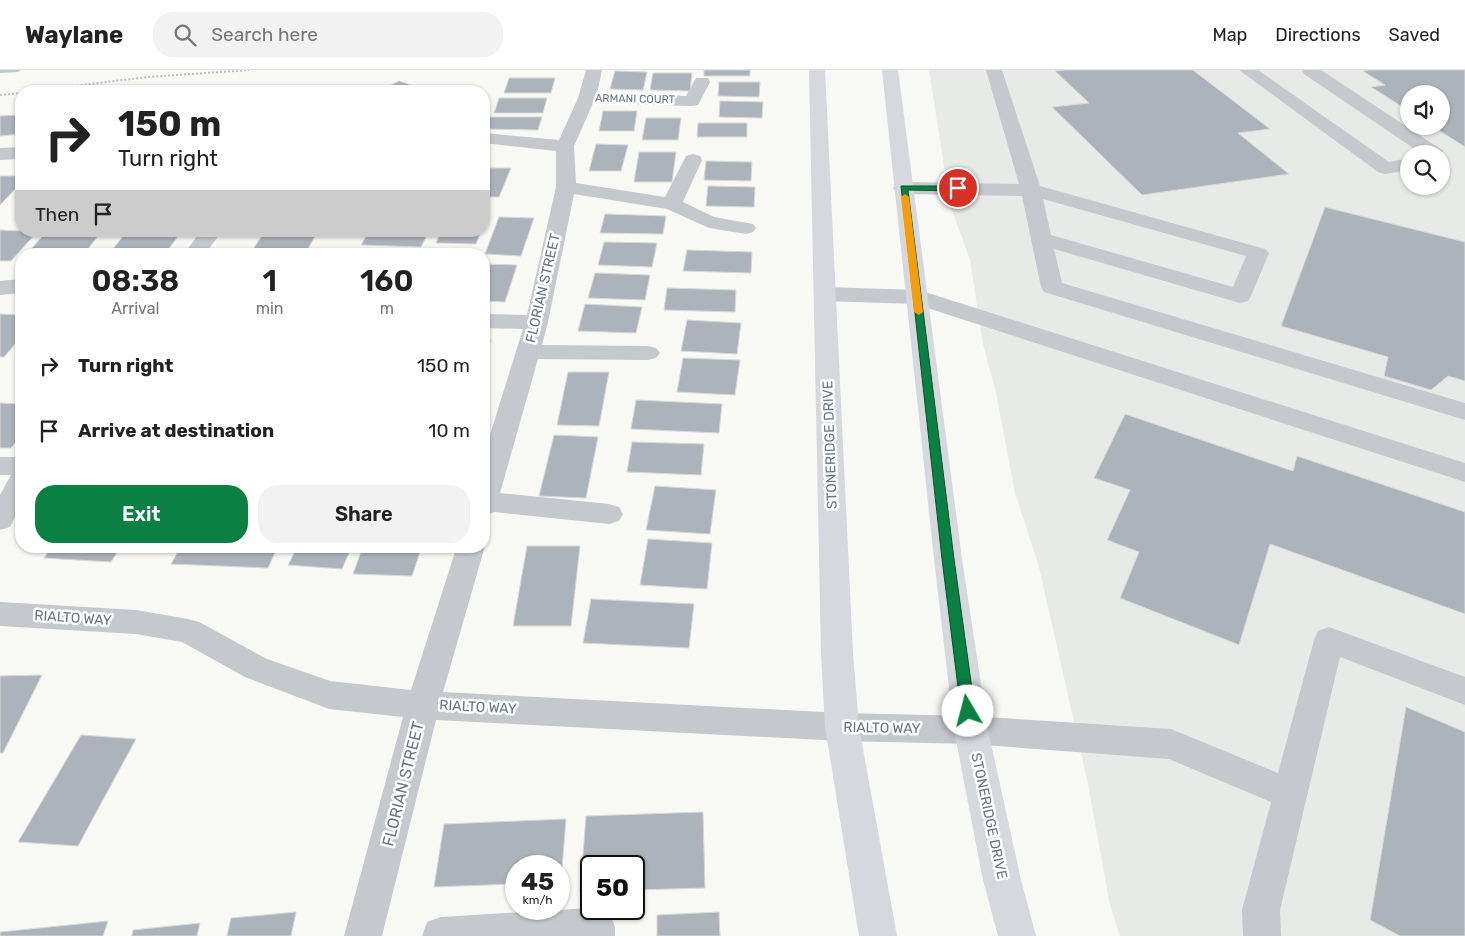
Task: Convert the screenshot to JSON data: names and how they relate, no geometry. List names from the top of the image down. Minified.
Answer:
{"streets":{"main road":["STONERIDGE DRIVE"],"street":["ARMANI COURT","FLORIAN STREET","RIALTO WAY"]},"crossings":[["ARMANI COURT","FLORIAN STREET"],["FLORIAN STREET","RIALTO WAY"],["STONERIDGE DRIVE","RIALTO WAY"]],"page":{"header":"Waylane","search":"Search here","nav":["Map","Directions","Saved"],"turn":["150 m","Turn right"],"then":"Then","eta":["08:38","Arrival","1","min","160","m"],"list":[{"name":"Turn right","value":"150 m"},{"name":"Arrive at destination","value":"10 m"}],"buttons":["Exit","Share"],"speed":"45 km/h","limit":"50"}}
